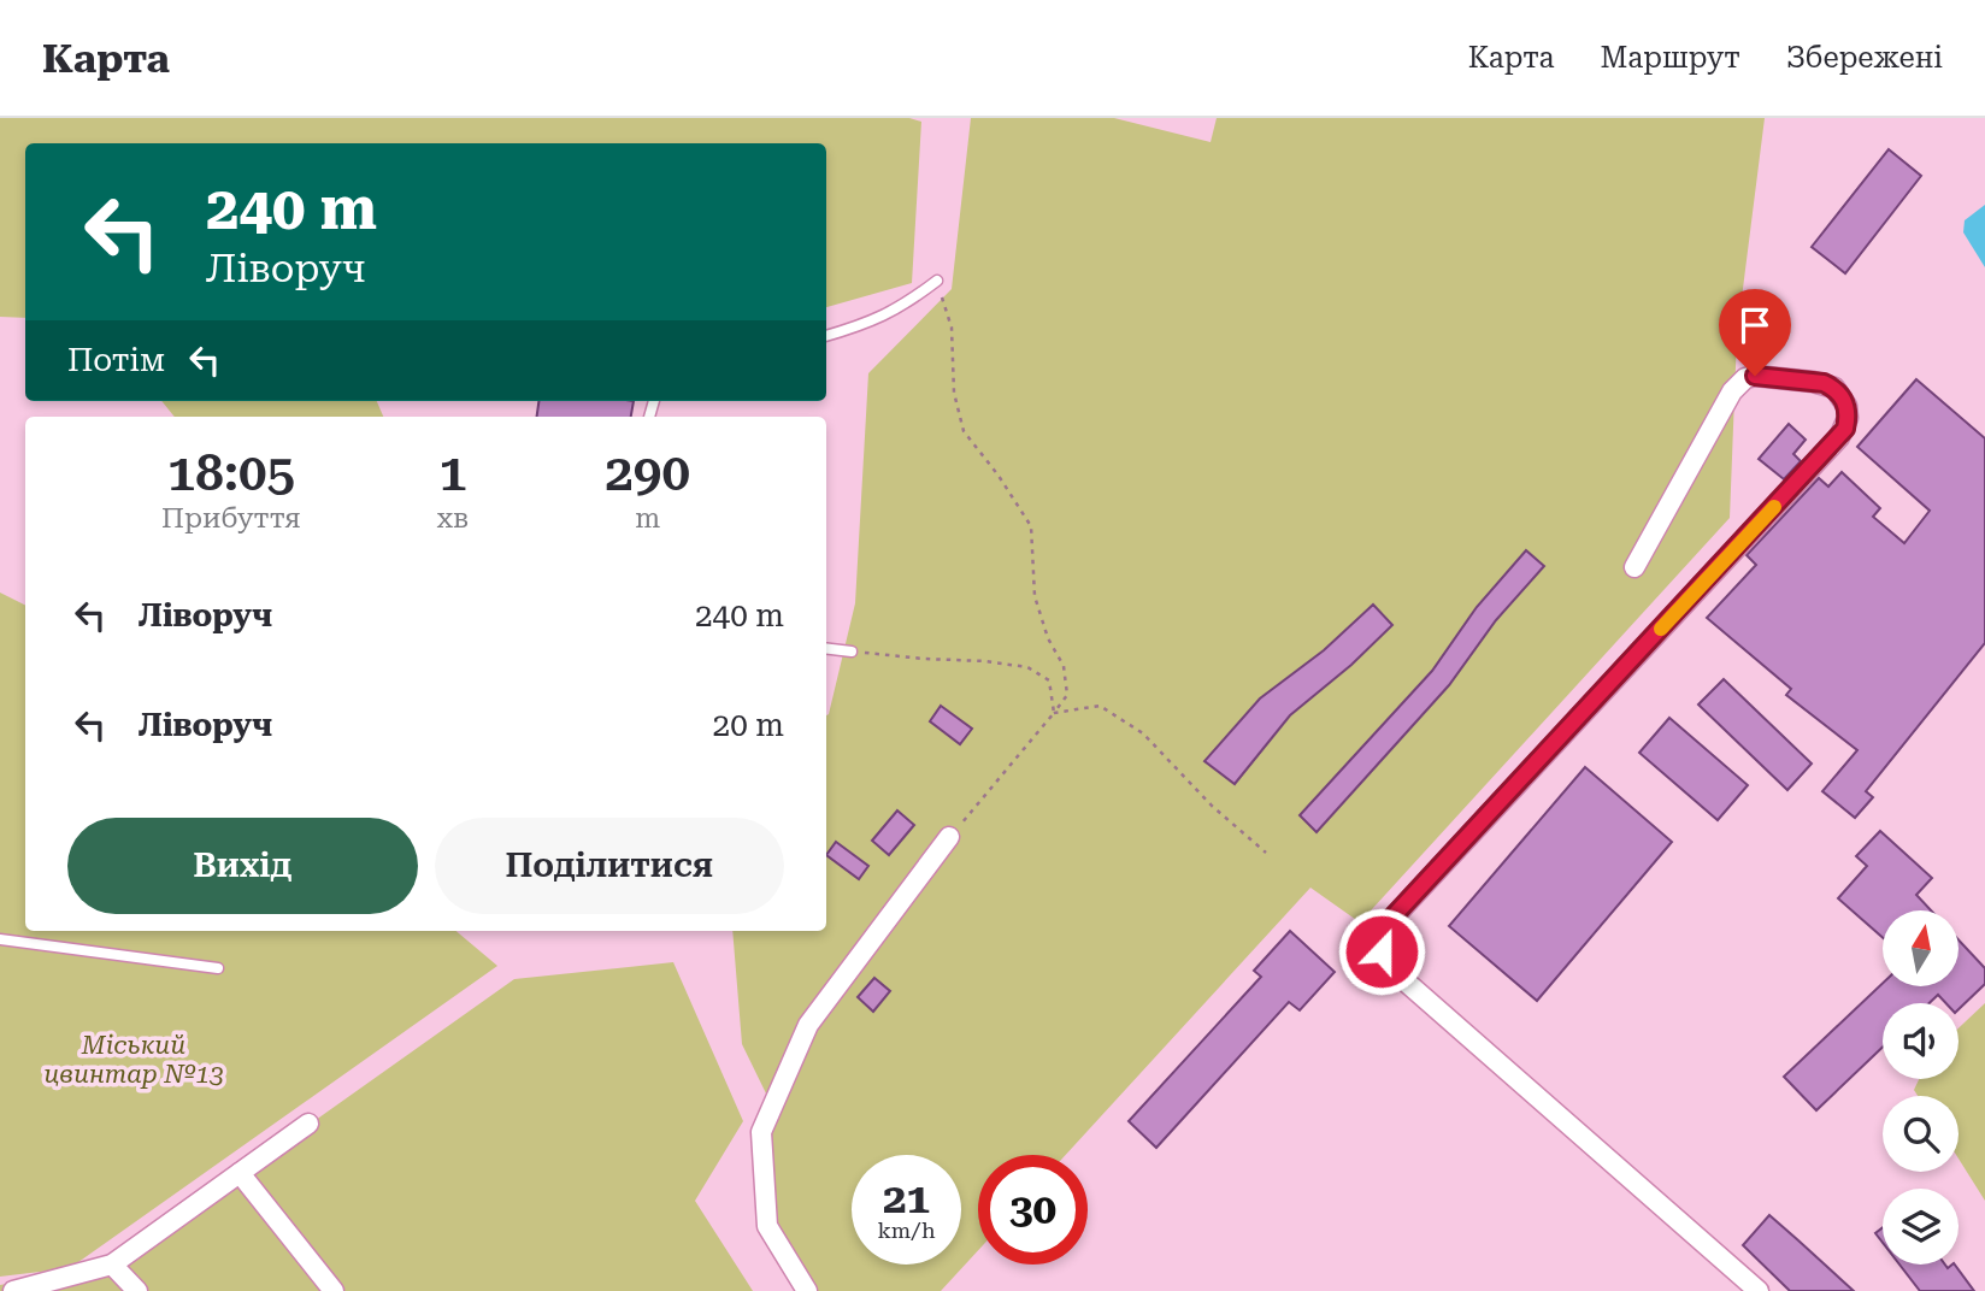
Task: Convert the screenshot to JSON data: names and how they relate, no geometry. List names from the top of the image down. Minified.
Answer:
{"parks":["Міський цвинтар №13"],"north":"top","page":{"header":"Карта","nav":["Карта","Маршрут","Збережені"],"turn":["240 m","Ліворуч"],"then":"Потім","eta":["18:05","Прибуття","1","хв","290","m"],"list":[{"name":"Ліворуч","value":"240 m"},{"name":"Ліворуч","value":"20 m"}],"buttons":["Вихід","Поділитися"],"speed":"21 km/h","limit":"30"}}
